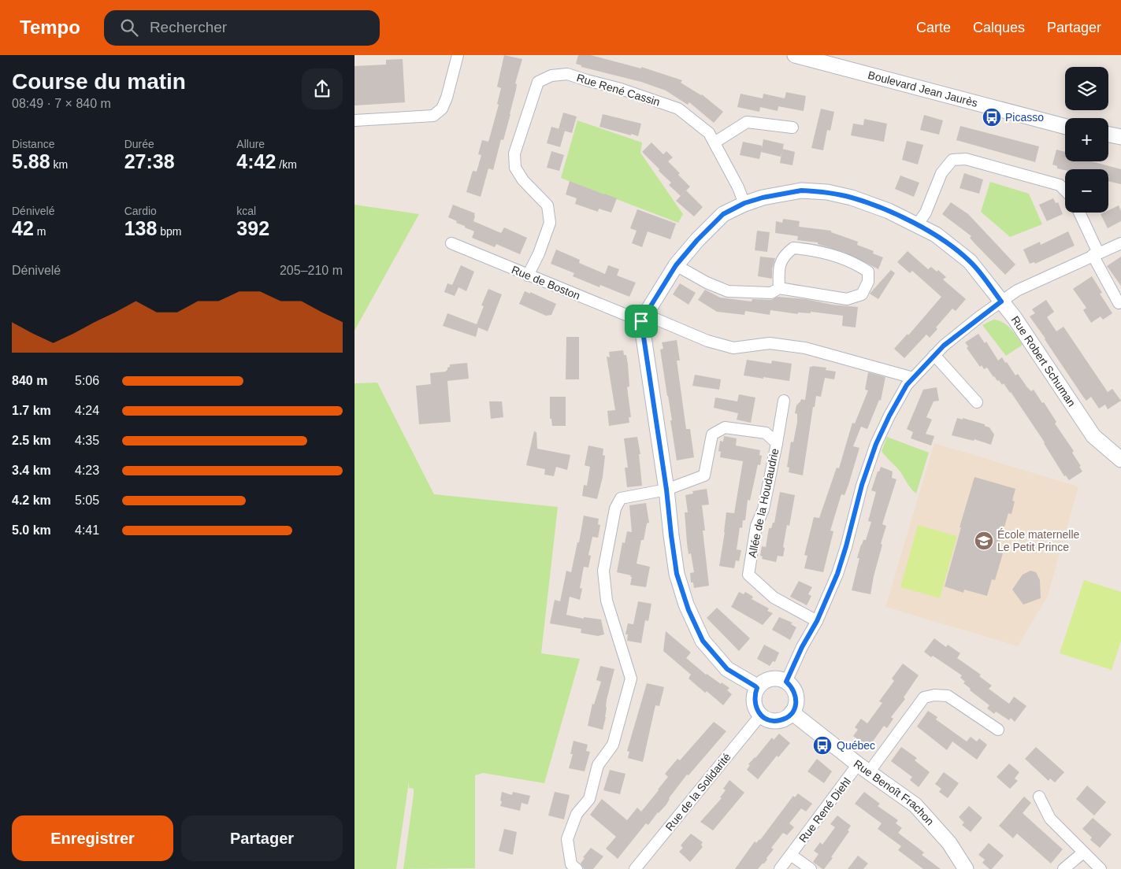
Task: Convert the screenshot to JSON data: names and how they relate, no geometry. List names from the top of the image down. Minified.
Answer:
{"streets":{"street":["Boulevard Jean Jaurès","Rue René Cassin","Rue de Boston","Rue Robert Schuman","Allée de la Houdaudrie","Rue de la Solidarité","Rue Benoît Frachon","Rue René Diehl"]},"crossings":[["Rue René Cassin","Rue de Boston"],["Rue René Cassin","Rue Robert Schuman"],["Rue de Boston","Rue Robert Schuman"],["Rue de la Solidarité","Rue Benoît Frachon"],["Rue Benoît Frachon","Rue René Diehl"]],"places":{"bus stop":["Picasso","Québec"],"school or university":["École maternelle Le Petit Prince"]},"page":{"header":"Tempo","search":"Rechercher","nav":["Carte","Calques","Partager"],"heading":["Course du matin","08:49 · 7 × 840 m"],"map_buttons":["+","−"],"stats":[["Distance","5.88 km"],["Durée","27:38"],["Allure","4:42 /km"],["Dénivelé","42 m"],["Cardio","138 bpm"],["kcal","392"]],"chart":["Dénivelé","205–210 m"],"list":[{"name":"840 m","note":"5:06"},{"name":"1.7 km","note":"4:24"},{"name":"2.5 km","note":"4:35"},{"name":"3.4 km","note":"4:23"},{"name":"4.2 km","note":"5:05"},{"name":"5.0 km","note":"4:41"}],"buttons":["Enregistrer","Partager"]}}
